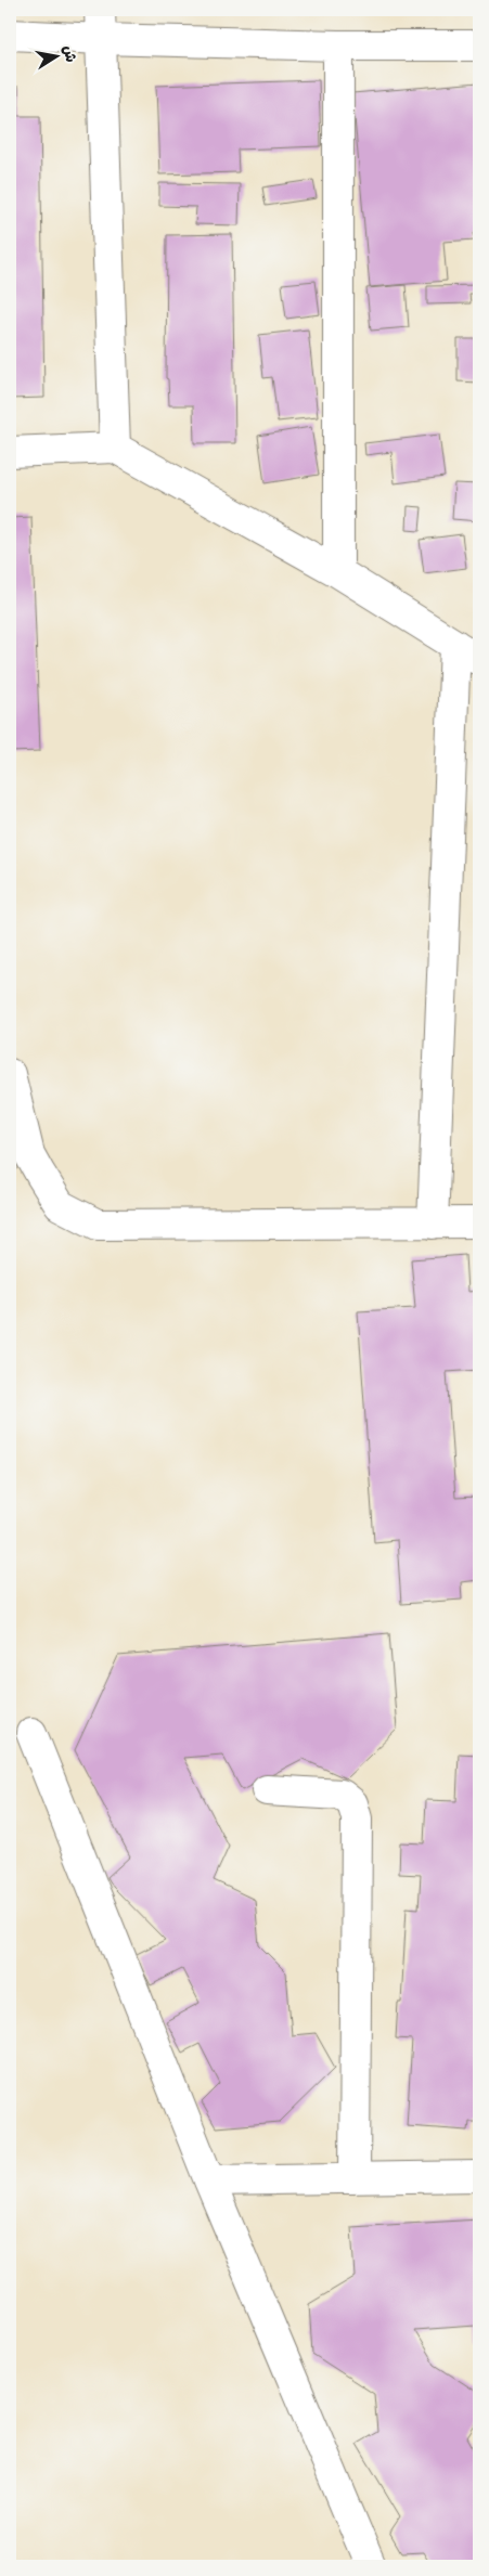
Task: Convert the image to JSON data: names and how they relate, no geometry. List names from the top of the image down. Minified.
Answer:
{"north":"right"}
